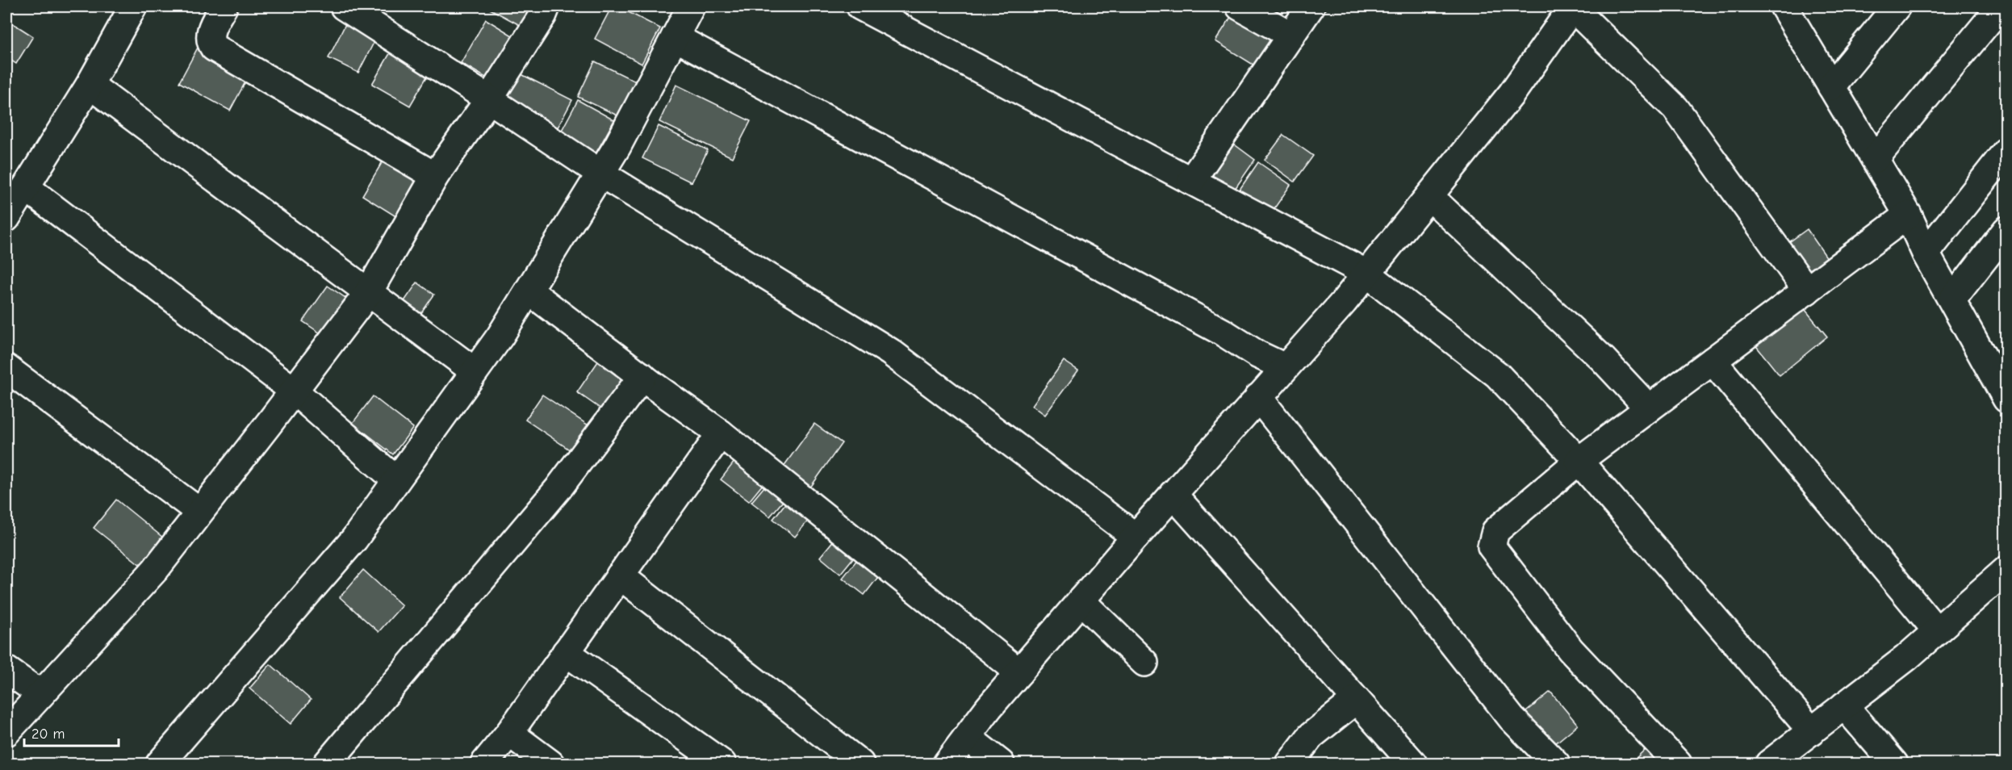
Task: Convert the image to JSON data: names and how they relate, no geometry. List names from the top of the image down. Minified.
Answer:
{"scale_bar":"20 m"}
